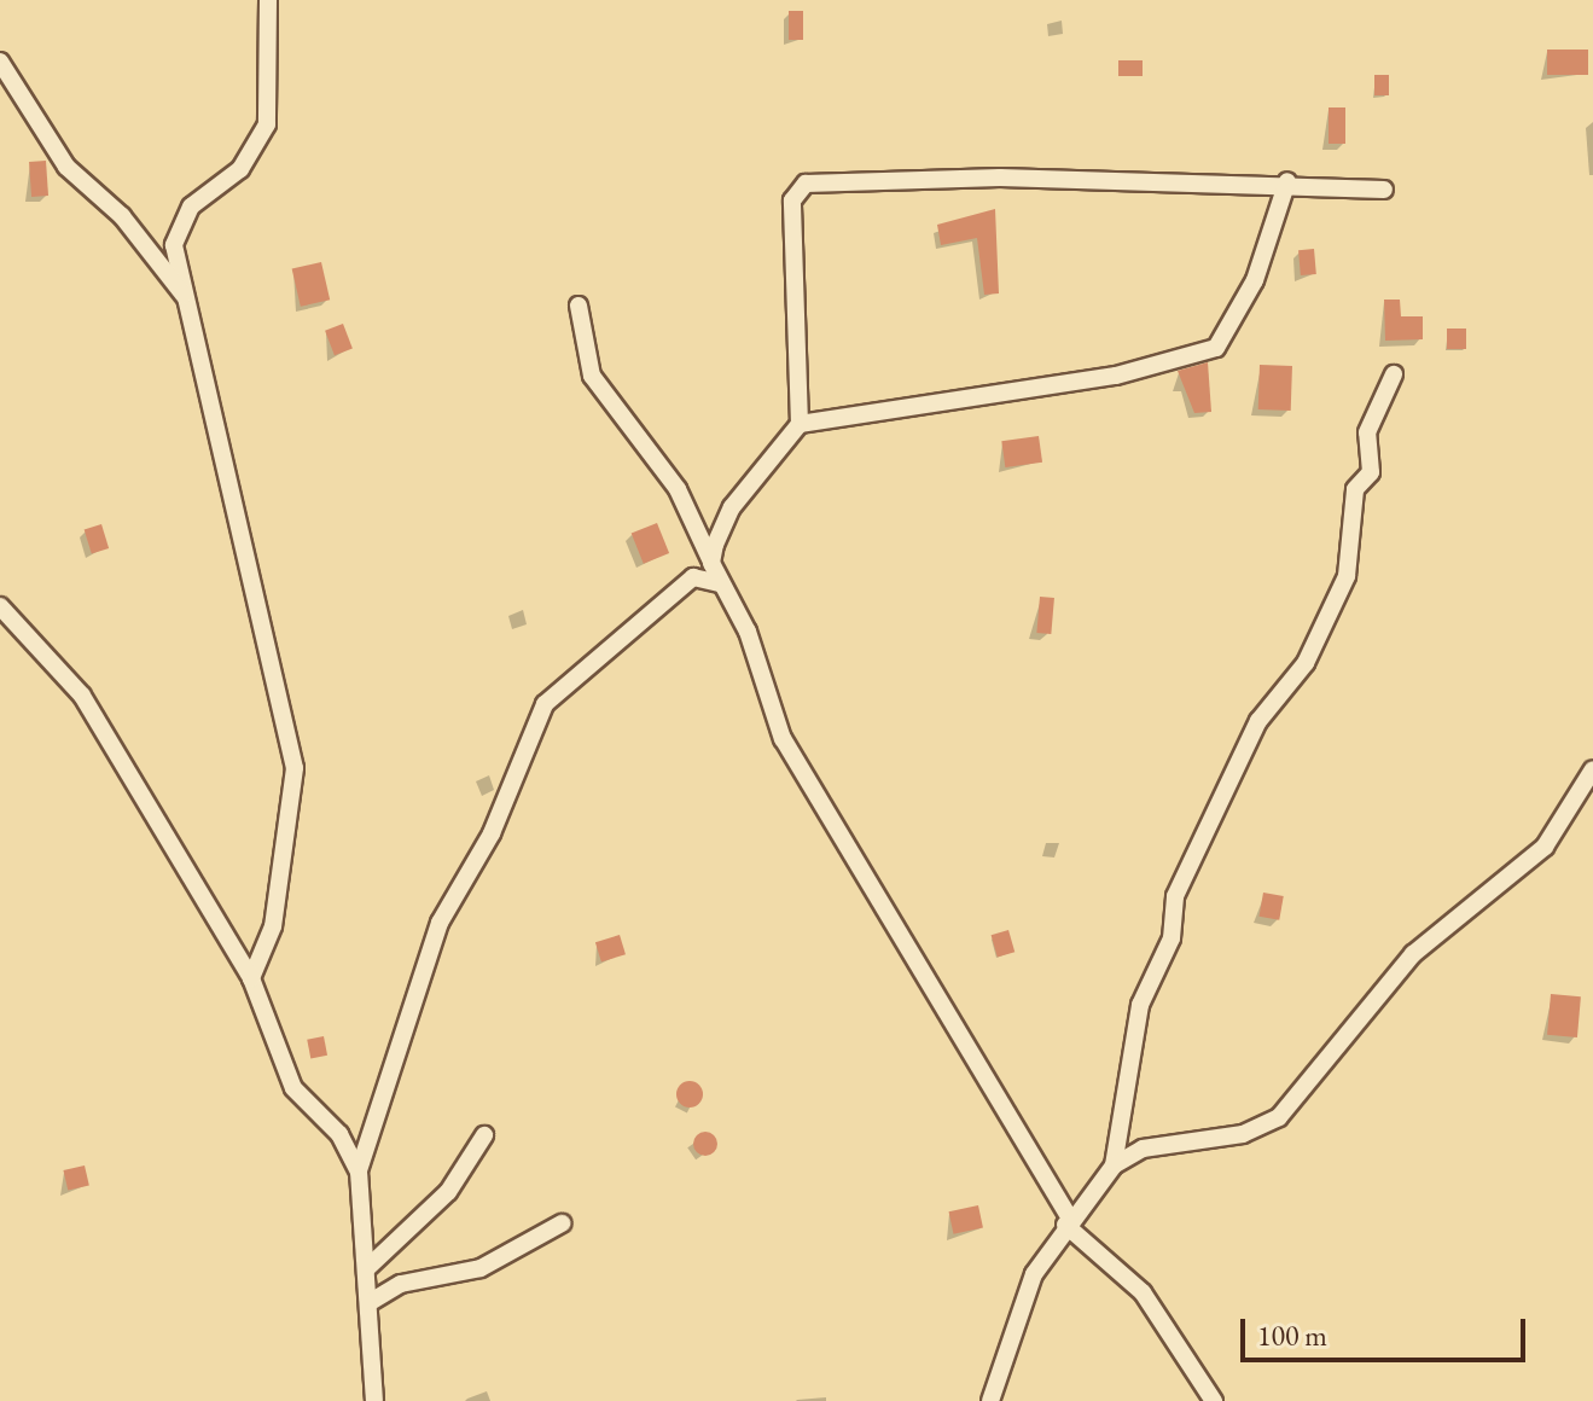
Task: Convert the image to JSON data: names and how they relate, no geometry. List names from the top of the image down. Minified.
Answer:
{"scale_bar":"100 m"}
